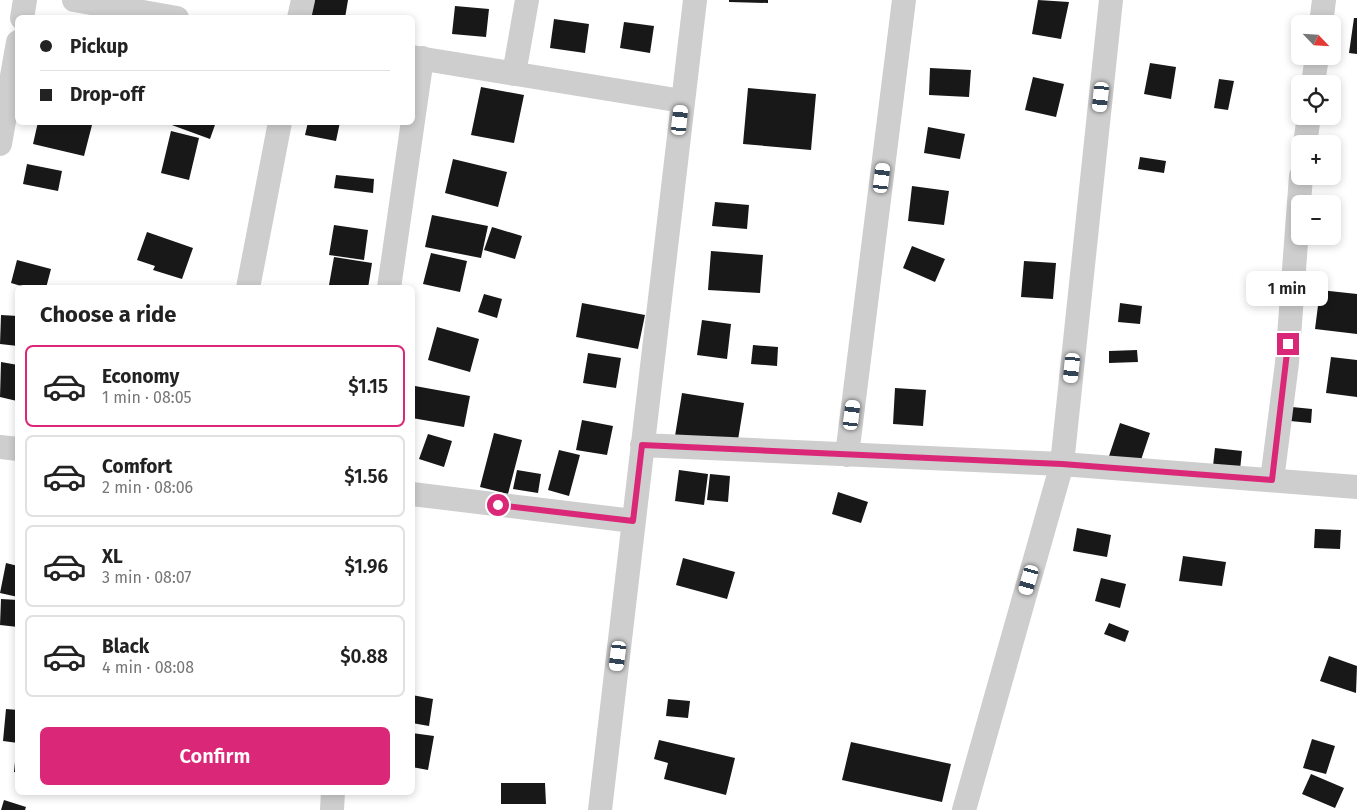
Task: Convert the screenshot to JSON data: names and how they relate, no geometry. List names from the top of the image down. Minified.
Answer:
{"north":"bottom right","page":{"map_buttons":["+","−"],"banner":["Pickup","Drop-off"],"bubble":"1 min","heading":"Choose a ride","list":[{"name":"Economy","note":"1 min · 08:05","value":"$1.15"},{"name":"Comfort","note":"2 min · 08:06","value":"$1.56"},{"name":"XL","note":"3 min · 08:07","value":"$1.96"},{"name":"Black","note":"4 min · 08:08","value":"$0.88"}],"buttons":"Confirm"}}
